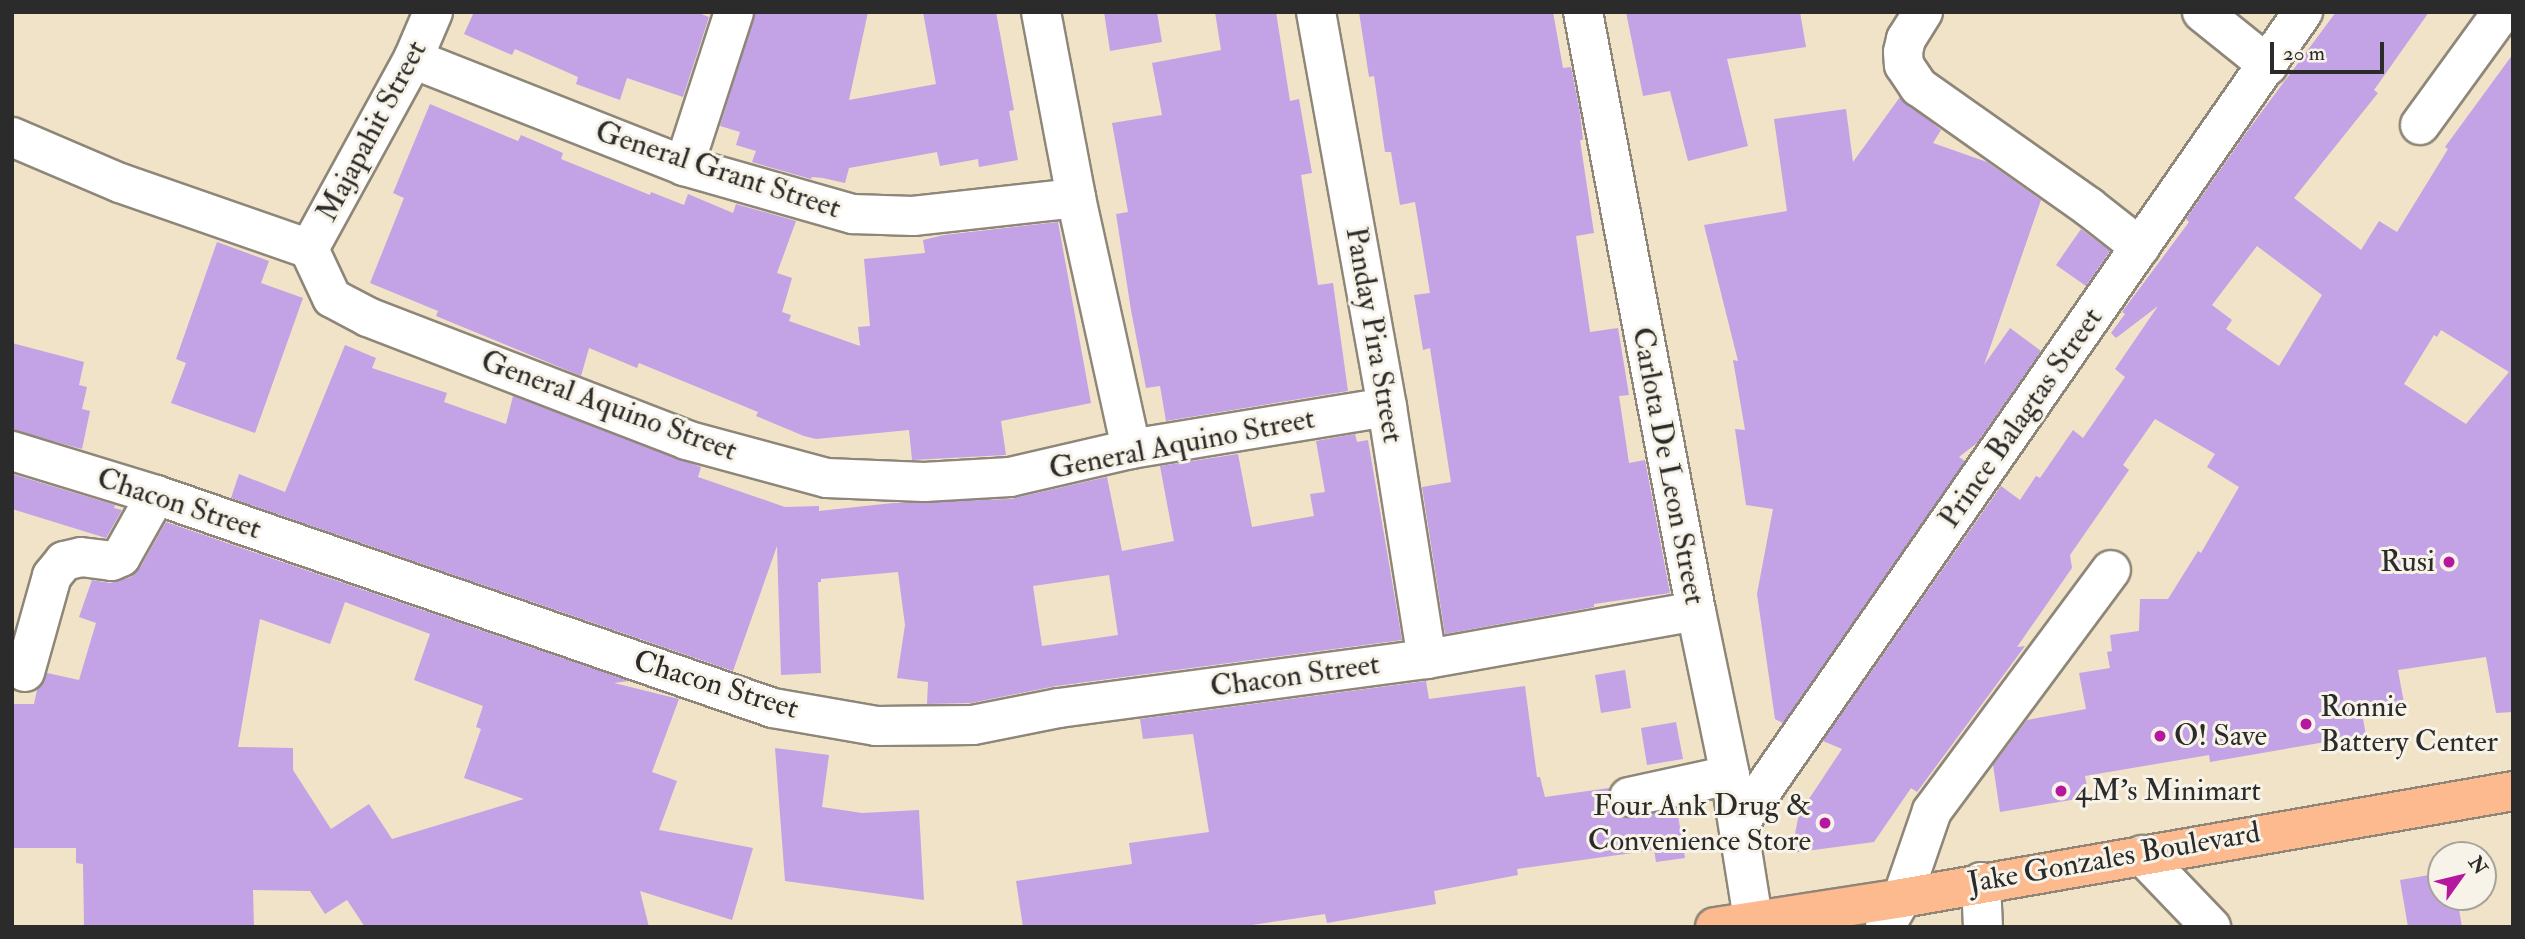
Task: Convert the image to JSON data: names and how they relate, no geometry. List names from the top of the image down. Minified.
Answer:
{"streets":{"main road":["Jake Gonzales Boulevard"],"street":["Majapahit Street","General Grant Street","Panday Pira Street","General Aquino Street","Prince Balagtas Street","Carlota De Leon Street","Chacon Street"]},"crossings":[["Majapahit Street","General Grant Street"],["Majapahit Street","General Aquino Street"],["Panday Pira Street","General Aquino Street"],["Panday Pira Street","Chacon Street"],["Prince Balagtas Street","Carlota De Leon Street"],["Carlota De Leon Street","Chacon Street"],["Carlota De Leon Street","Jake Gonzales Boulevard"]],"places":["Rusi","Ronnie Battery Center","O! Save","4M's Minimart","Four Ank Drug & Convenience Store"],"scale_bar":"20 m","north":"top right"}
